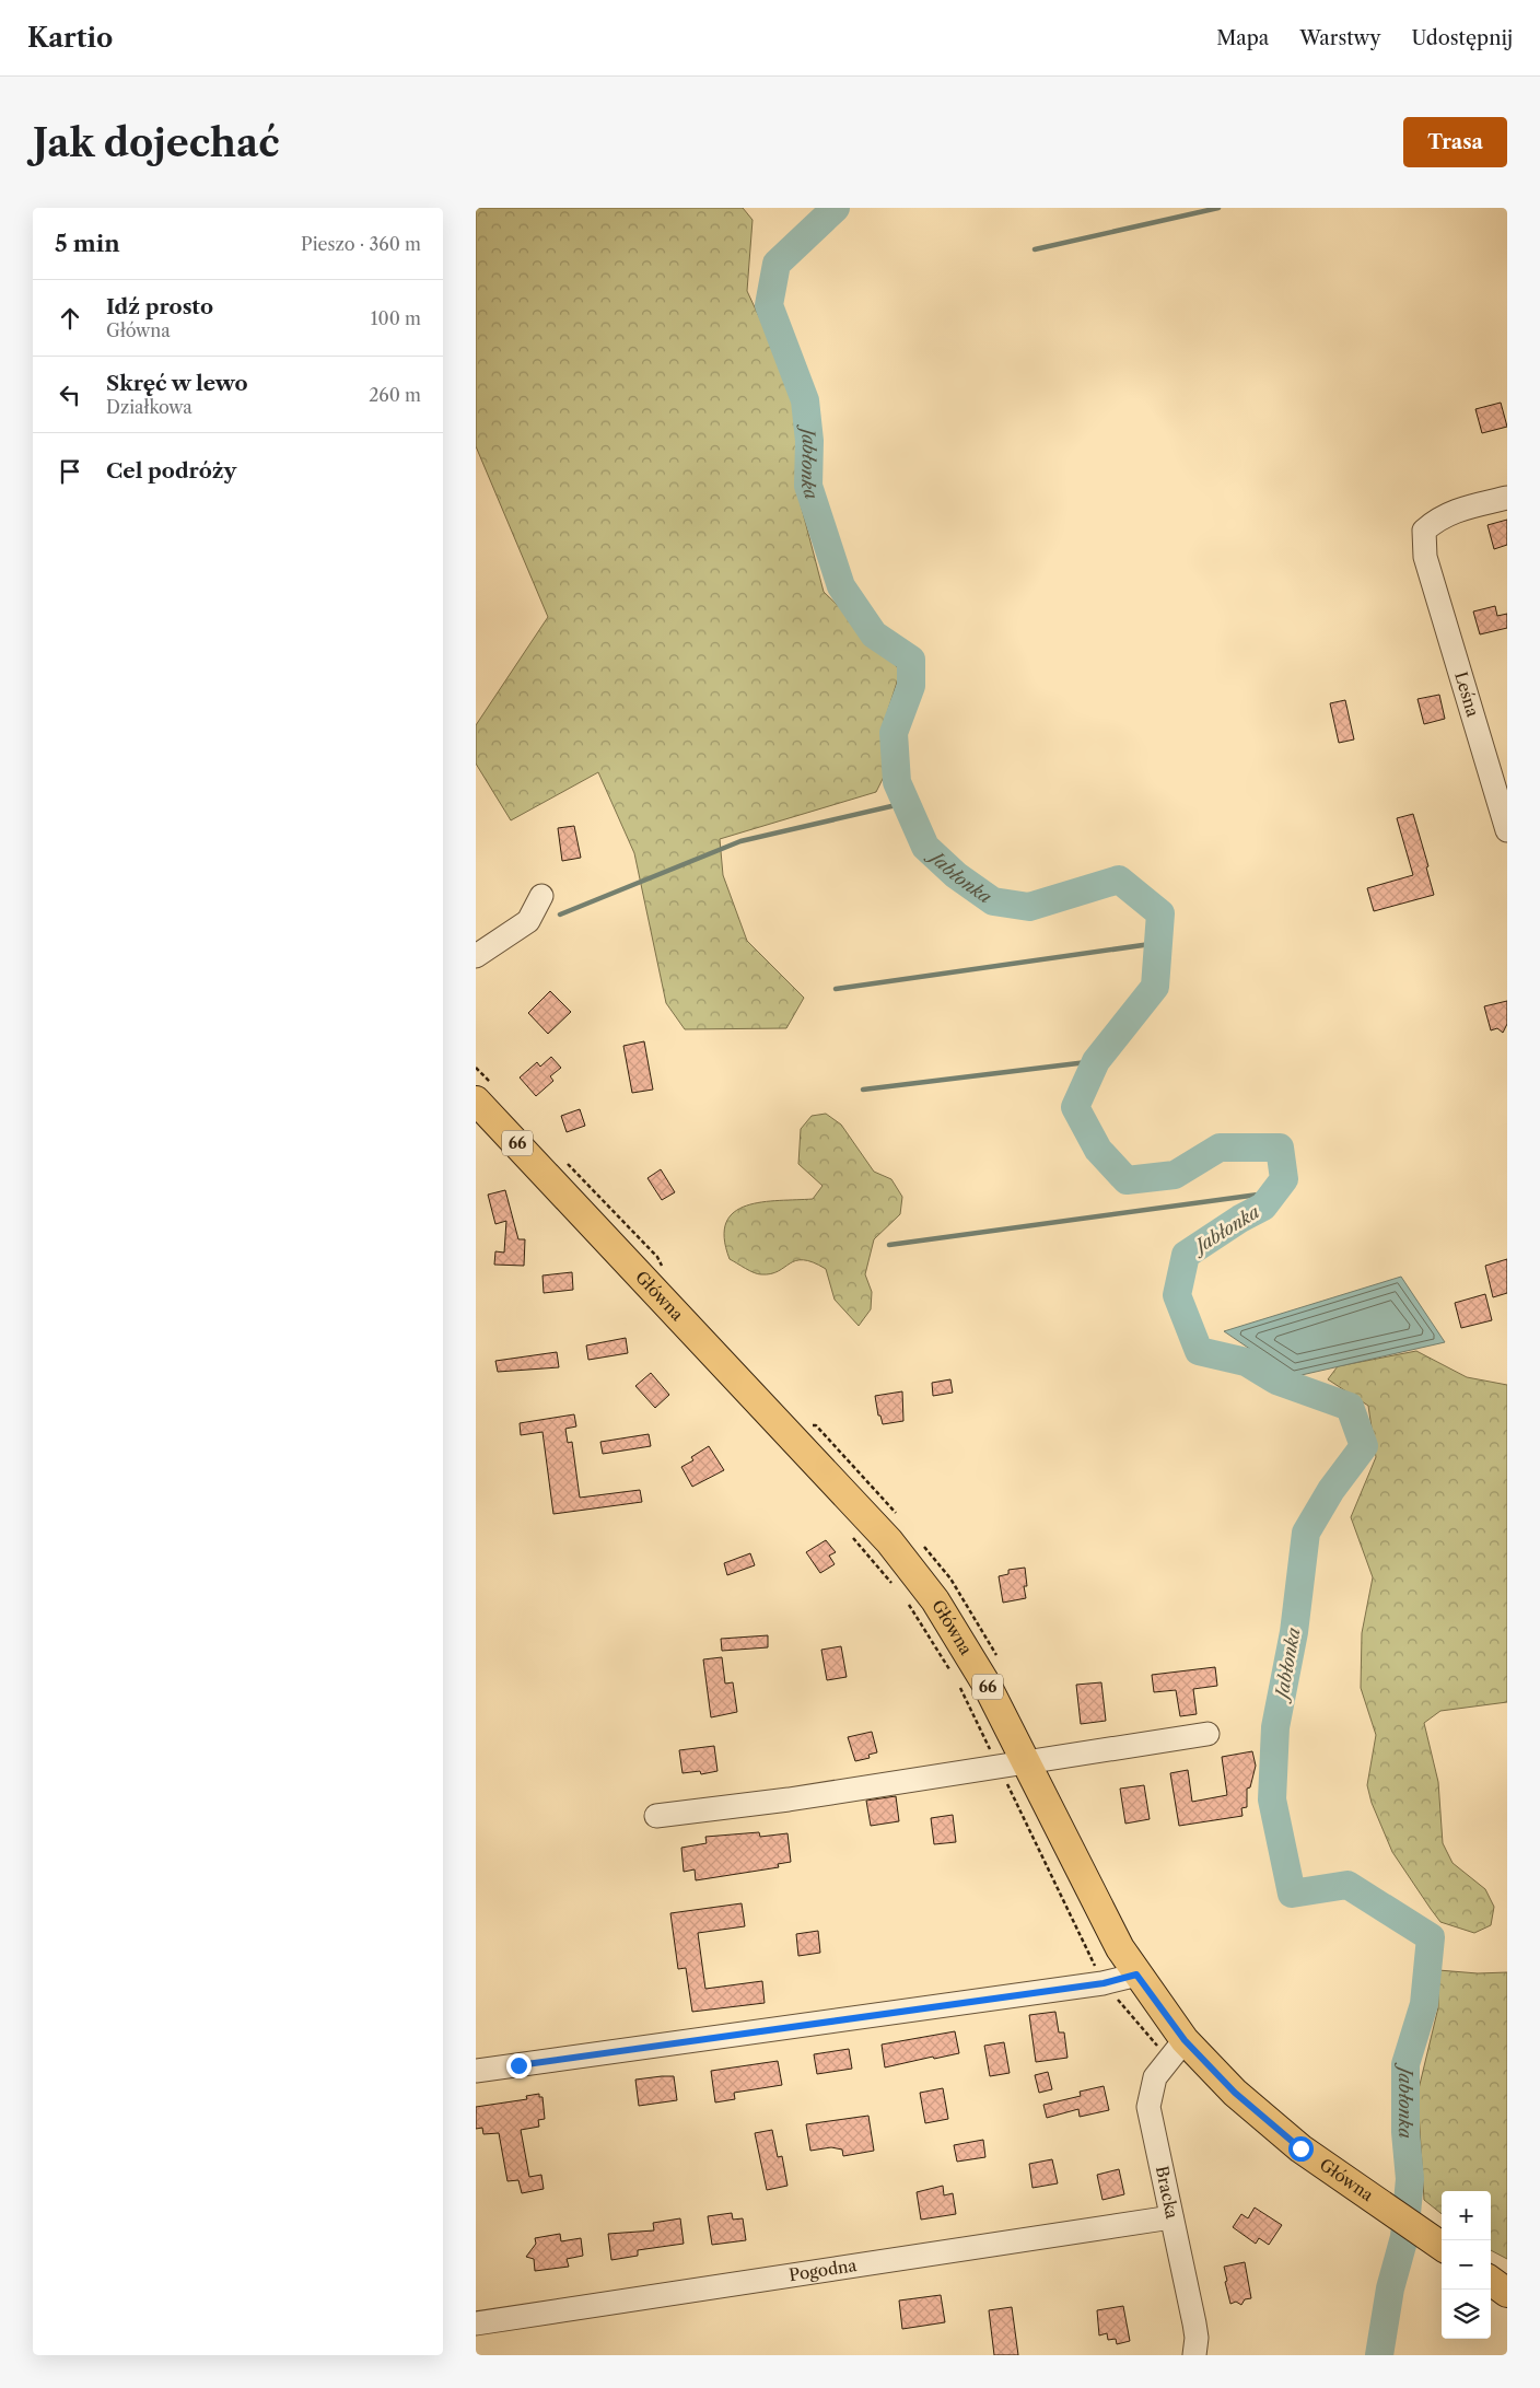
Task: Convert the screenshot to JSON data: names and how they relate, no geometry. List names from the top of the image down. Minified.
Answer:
{"streets":{"main road":["66","Główna"],"street":["Leśna","Bracka","Pogodna"]},"crossings":[["Główna","Bracka"],["Bracka","Pogodna"]],"water":["Jabłonka"],"page":{"header":"Kartio","nav":["Mapa","Warstwy","Udostępnij"],"buttons":"Trasa","title":"Jak dojechać","heading":["5 min","Pieszo · 360 m"],"list":[["Idź prosto","Główna","100 m"],["Skręć w lewo","Działkowa","260 m"],"Cel podróży"],"map_buttons":["+","−"]}}
